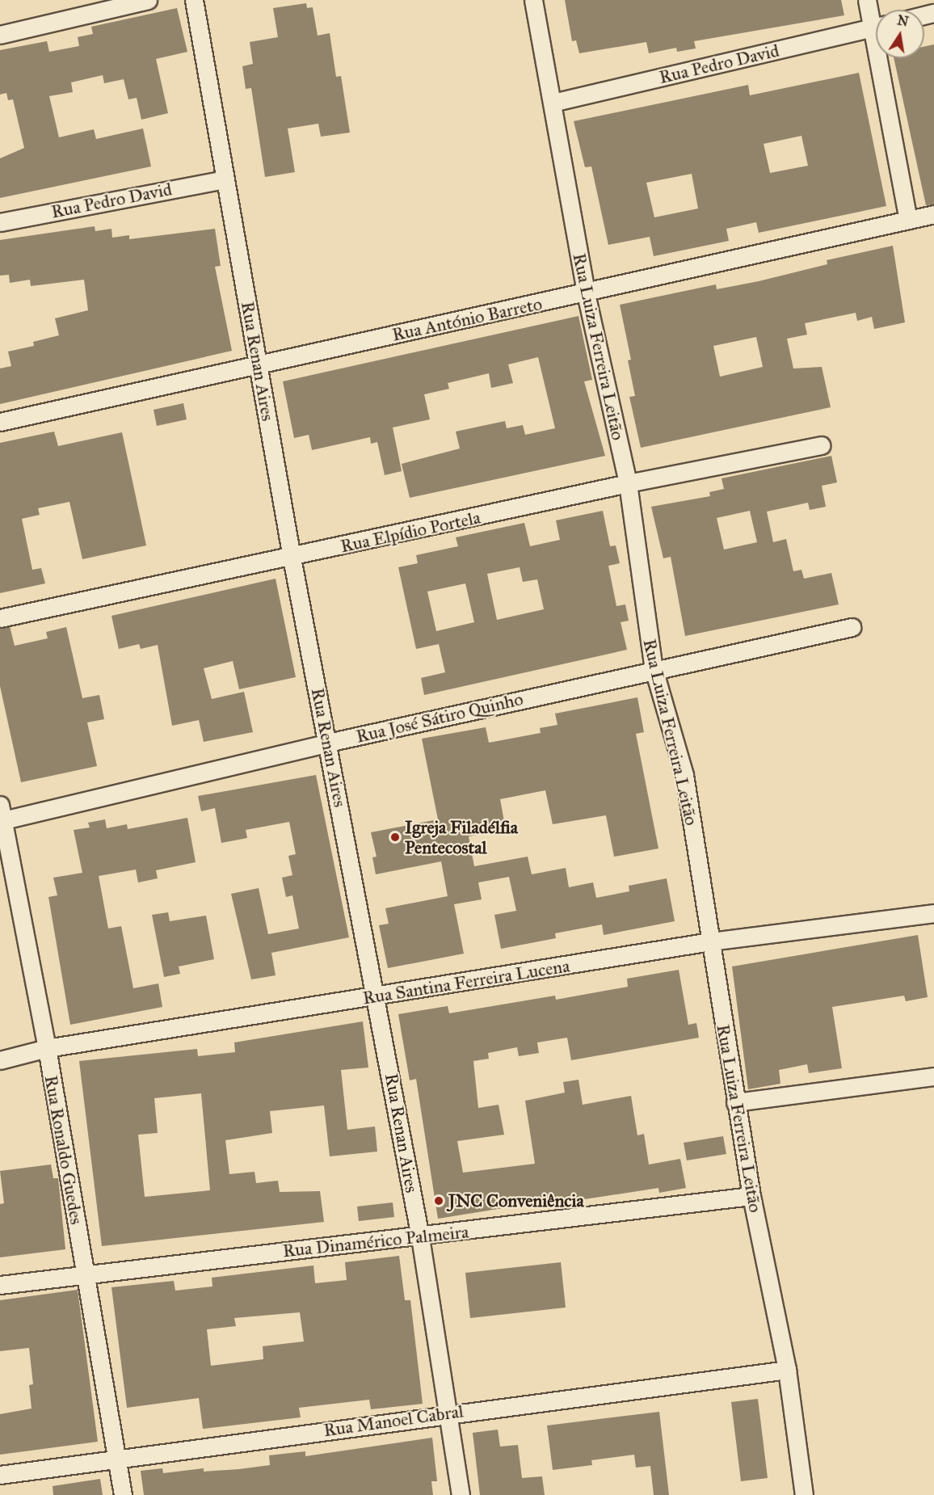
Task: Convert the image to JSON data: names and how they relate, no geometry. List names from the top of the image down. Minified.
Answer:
{"streets":{"street":["Rua Pedro David","Rua António Barreto","Rua Luiza Ferreira Leitão","Rua Renan Aires","Rua Elpídio Portela","Rua José Sátiro Quinho","Rua Santina Ferreira Lucena","Rua Ronaldo Guedes","Rua Dinamérico Palmeira","Rua Manoel Cabral"]},"crossings":[["Rua Pedro David","Rua Luiza Ferreira Leitão"],["Rua Pedro David","Rua Renan Aires"],["Rua António Barreto","Rua Luiza Ferreira Leitão"],["Rua António Barreto","Rua Renan Aires"],["Rua Luiza Ferreira Leitão","Rua Elpídio Portela"],["Rua Luiza Ferreira Leitão","Rua José Sátiro Quinho"],["Rua Luiza Ferreira Leitão","Rua Santina Ferreira Lucena"],["Rua Luiza Ferreira Leitão","Rua Dinamérico Palmeira"],["Rua Luiza Ferreira Leitão","Rua Manoel Cabral"],["Rua Renan Aires","Rua Elpídio Portela"],["Rua Renan Aires","Rua José Sátiro Quinho"],["Rua Renan Aires","Rua Santina Ferreira Lucena"],["Rua Renan Aires","Rua Dinamérico Palmeira"],["Rua Renan Aires","Rua Manoel Cabral"],["Rua José Sátiro Quinho","Rua Ronaldo Guedes"],["Rua Santina Ferreira Lucena","Rua Ronaldo Guedes"],["Rua Ronaldo Guedes","Rua Dinamérico Palmeira"],["Rua Ronaldo Guedes","Rua Manoel Cabral"]],"places":["Igreja Filadélfia Pentecostal","JNC Conveniência"],"north":"top"}
